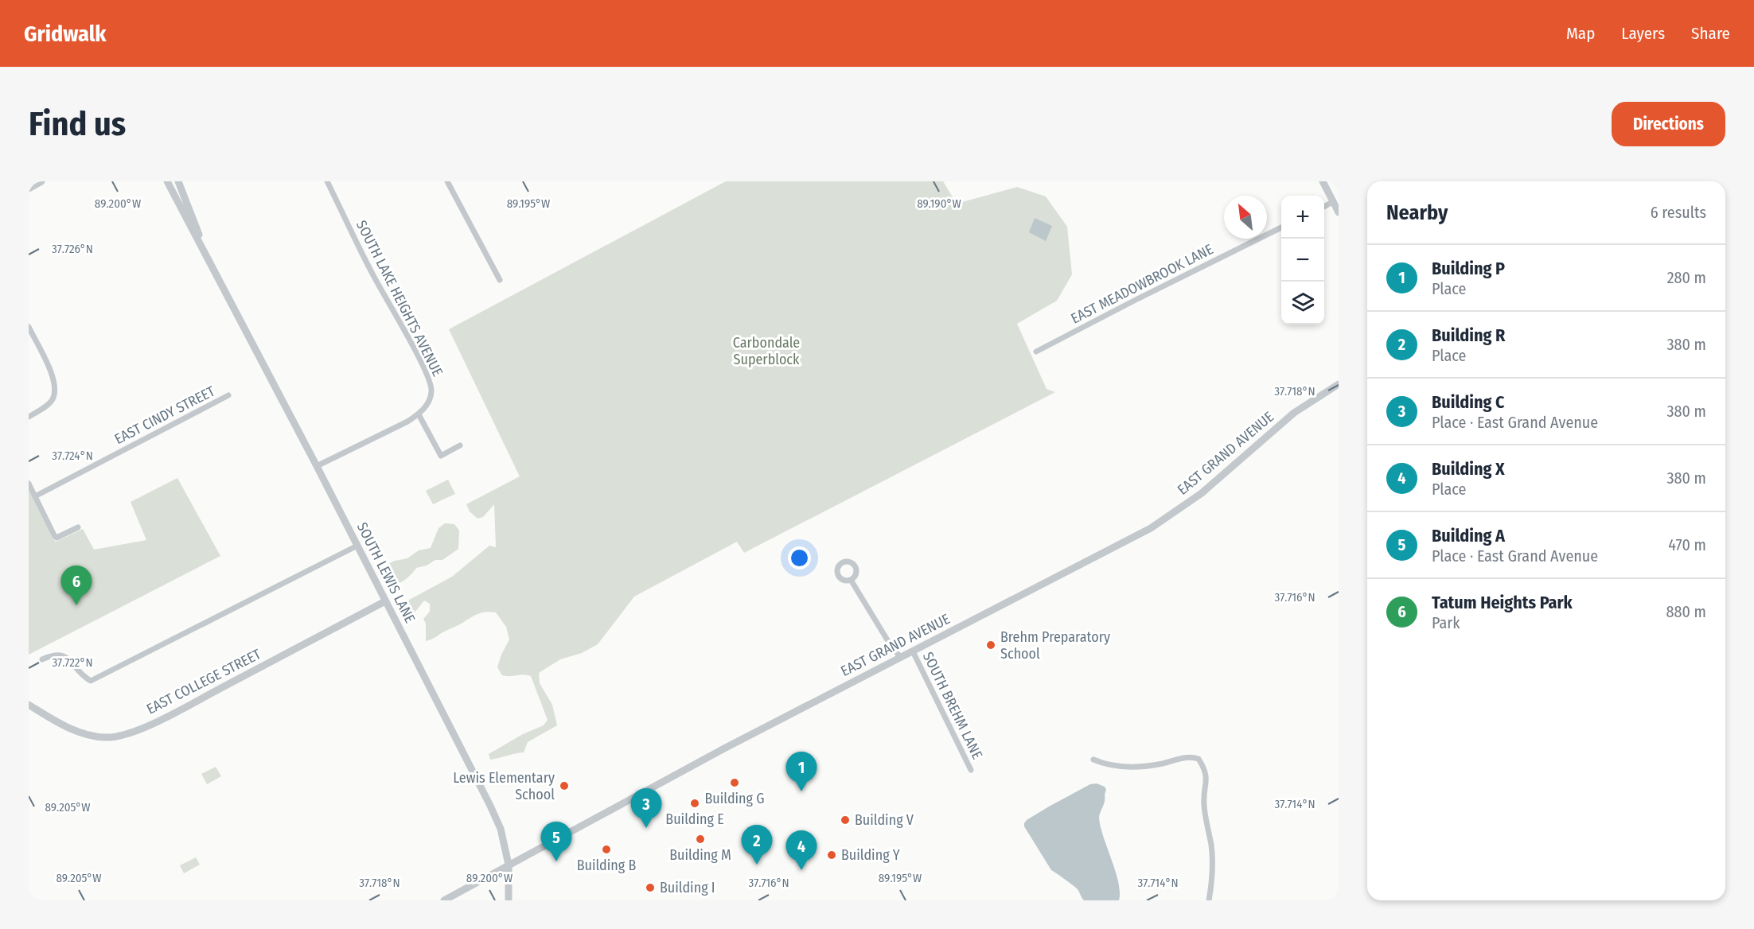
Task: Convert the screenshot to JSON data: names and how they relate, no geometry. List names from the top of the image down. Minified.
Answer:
{"streets":{"street":["EAST MEADOWBROOK LANE","SOUTH LAKE HEIGHTS AVENUE","EAST CINDY STREET","EAST GRAND AVENUE","SOUTH LEWIS LANE","EAST COLLEGE STREET","SOUTH BREHM LANE"]},"crossings":[["EAST GRAND AVENUE","SOUTH LEWIS LANE"],["EAST GRAND AVENUE","SOUTH BREHM LANE"],["SOUTH LEWIS LANE","EAST COLLEGE STREET"]],"parks":["Carbondale Superblock"],"places":["Brehm Preparatory School","Building G","Lewis Elementary School","Building E","Building V","Building M","Building B","Building Y","Building I"],"north":"top left","page":{"header":"Gridwalk","nav":["Map","Layers","Share"],"buttons":"Directions","title":"Find us","heading":["Nearby","6 results"],"map_buttons":["+","−"],"list":[{"mark":"1","name":"Building P","note":"Place","value":"280 m"},{"mark":"2","name":"Building R","note":"Place","value":"380 m"},{"mark":"3","name":"Building C","note":"Place · East Grand Avenue","value":"380 m"},{"mark":"4","name":"Building X","note":"Place","value":"380 m"},{"mark":"5","name":"Building A","note":"Place · East Grand Avenue","value":"470 m"},{"mark":"6","name":"Tatum Heights Park","note":"Park","value":"880 m"}],"pins":["6","1","3","5","2","4"]},"coordinates":["89.200°W","89.195°W","89.190°W","37.726°N","37.718°N","37.724°N","37.716°N","37.722°N","37.714°N","89.205°W"]}
